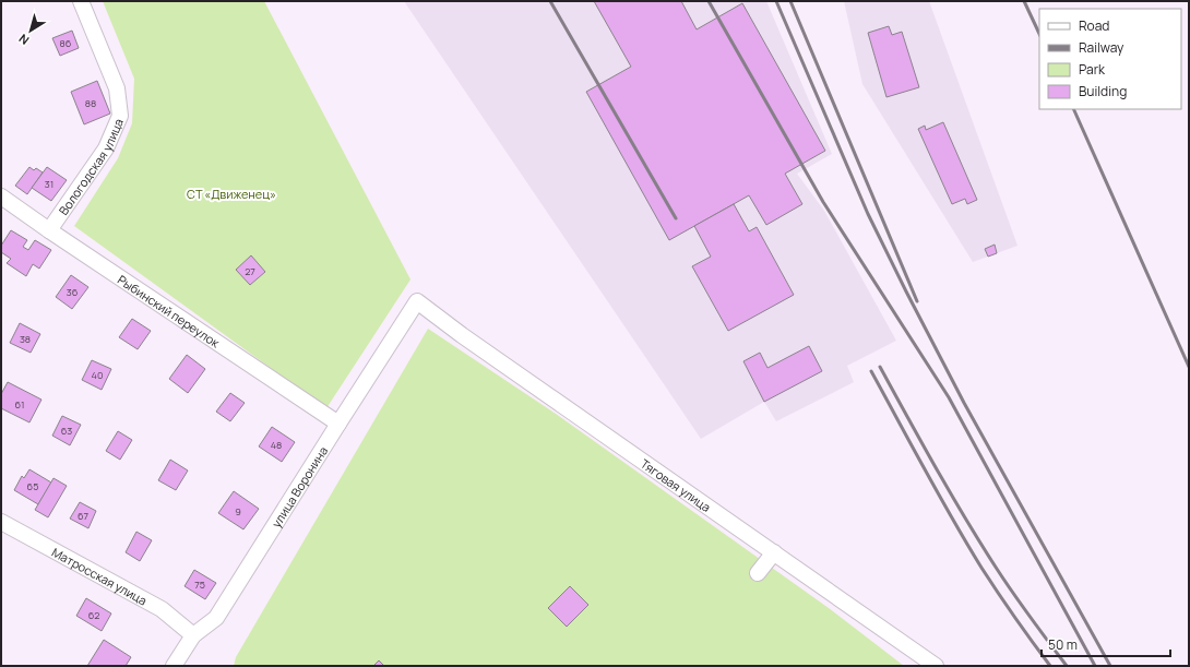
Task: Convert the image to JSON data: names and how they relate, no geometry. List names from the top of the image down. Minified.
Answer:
{"streets":{"street":["Вологодская улица","Рыбинский переулок","Тяговая улица","улица Воронина","Матросская улица"]},"crossings":[["Вологодская улица","Рыбинский переулок"],["Рыбинский переулок","улица Воронина"],["Тяговая улица","улица Воронина"],["улица Воронина","Матросская улица"]],"parks":["СТ «Движенец»"],"house_numbers":["86","88","31","27","36","38","40","61","63","48","65","9","67","75","62"],"legend":["Road","Railway","Park","Building"],"scale_bar":"50 m","north":"bottom left"}
